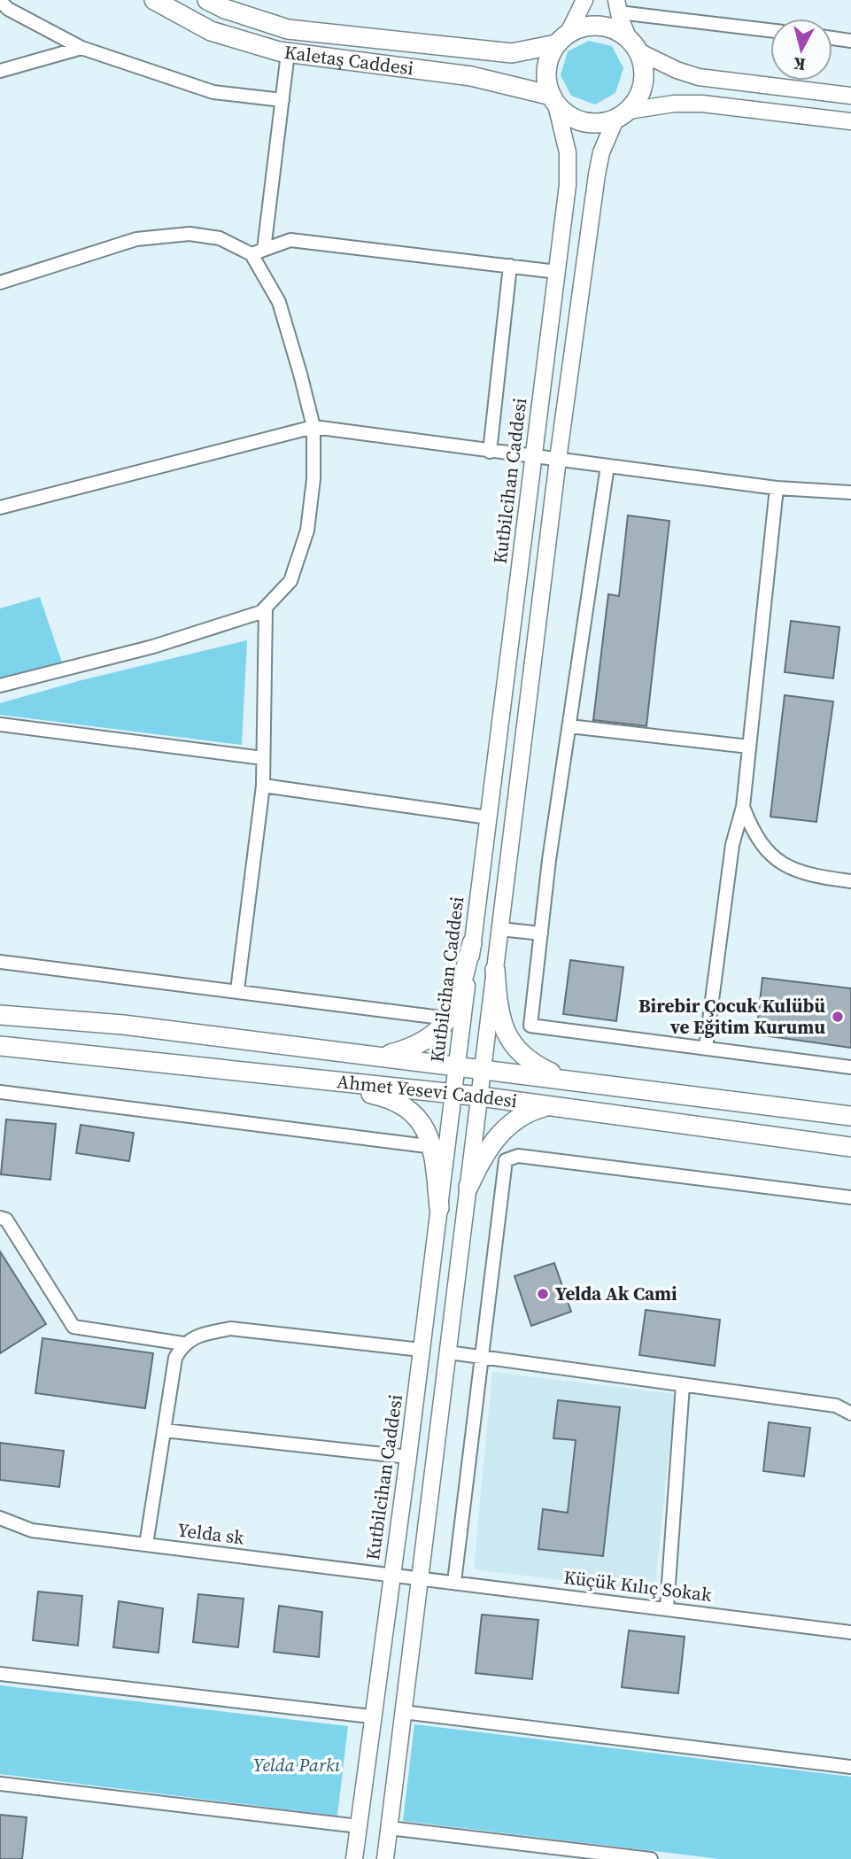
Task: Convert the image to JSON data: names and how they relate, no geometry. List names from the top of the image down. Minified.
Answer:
{"streets":{"main road":["Kaletaş Caddesi","Ahmet Yesevi Caddesi"],"street":["Kutbilcihan Caddesi","Yelda sk","Küçük Kılıç Sokak"]},"crossings":[["Kaletaş Caddesi","Kutbilcihan Caddesi"],["Kutbilcihan Caddesi","Ahmet Yesevi Caddesi"],["Kutbilcihan Caddesi","Yelda sk"],["Yelda sk","Küçük Kılıç Sokak"]],"parks":["Yelda Parkı"],"places":["Birebir Çocuk Kulübü ve Eğitim Kurumu","Yelda Ak Cami"],"north":"bottom"}
